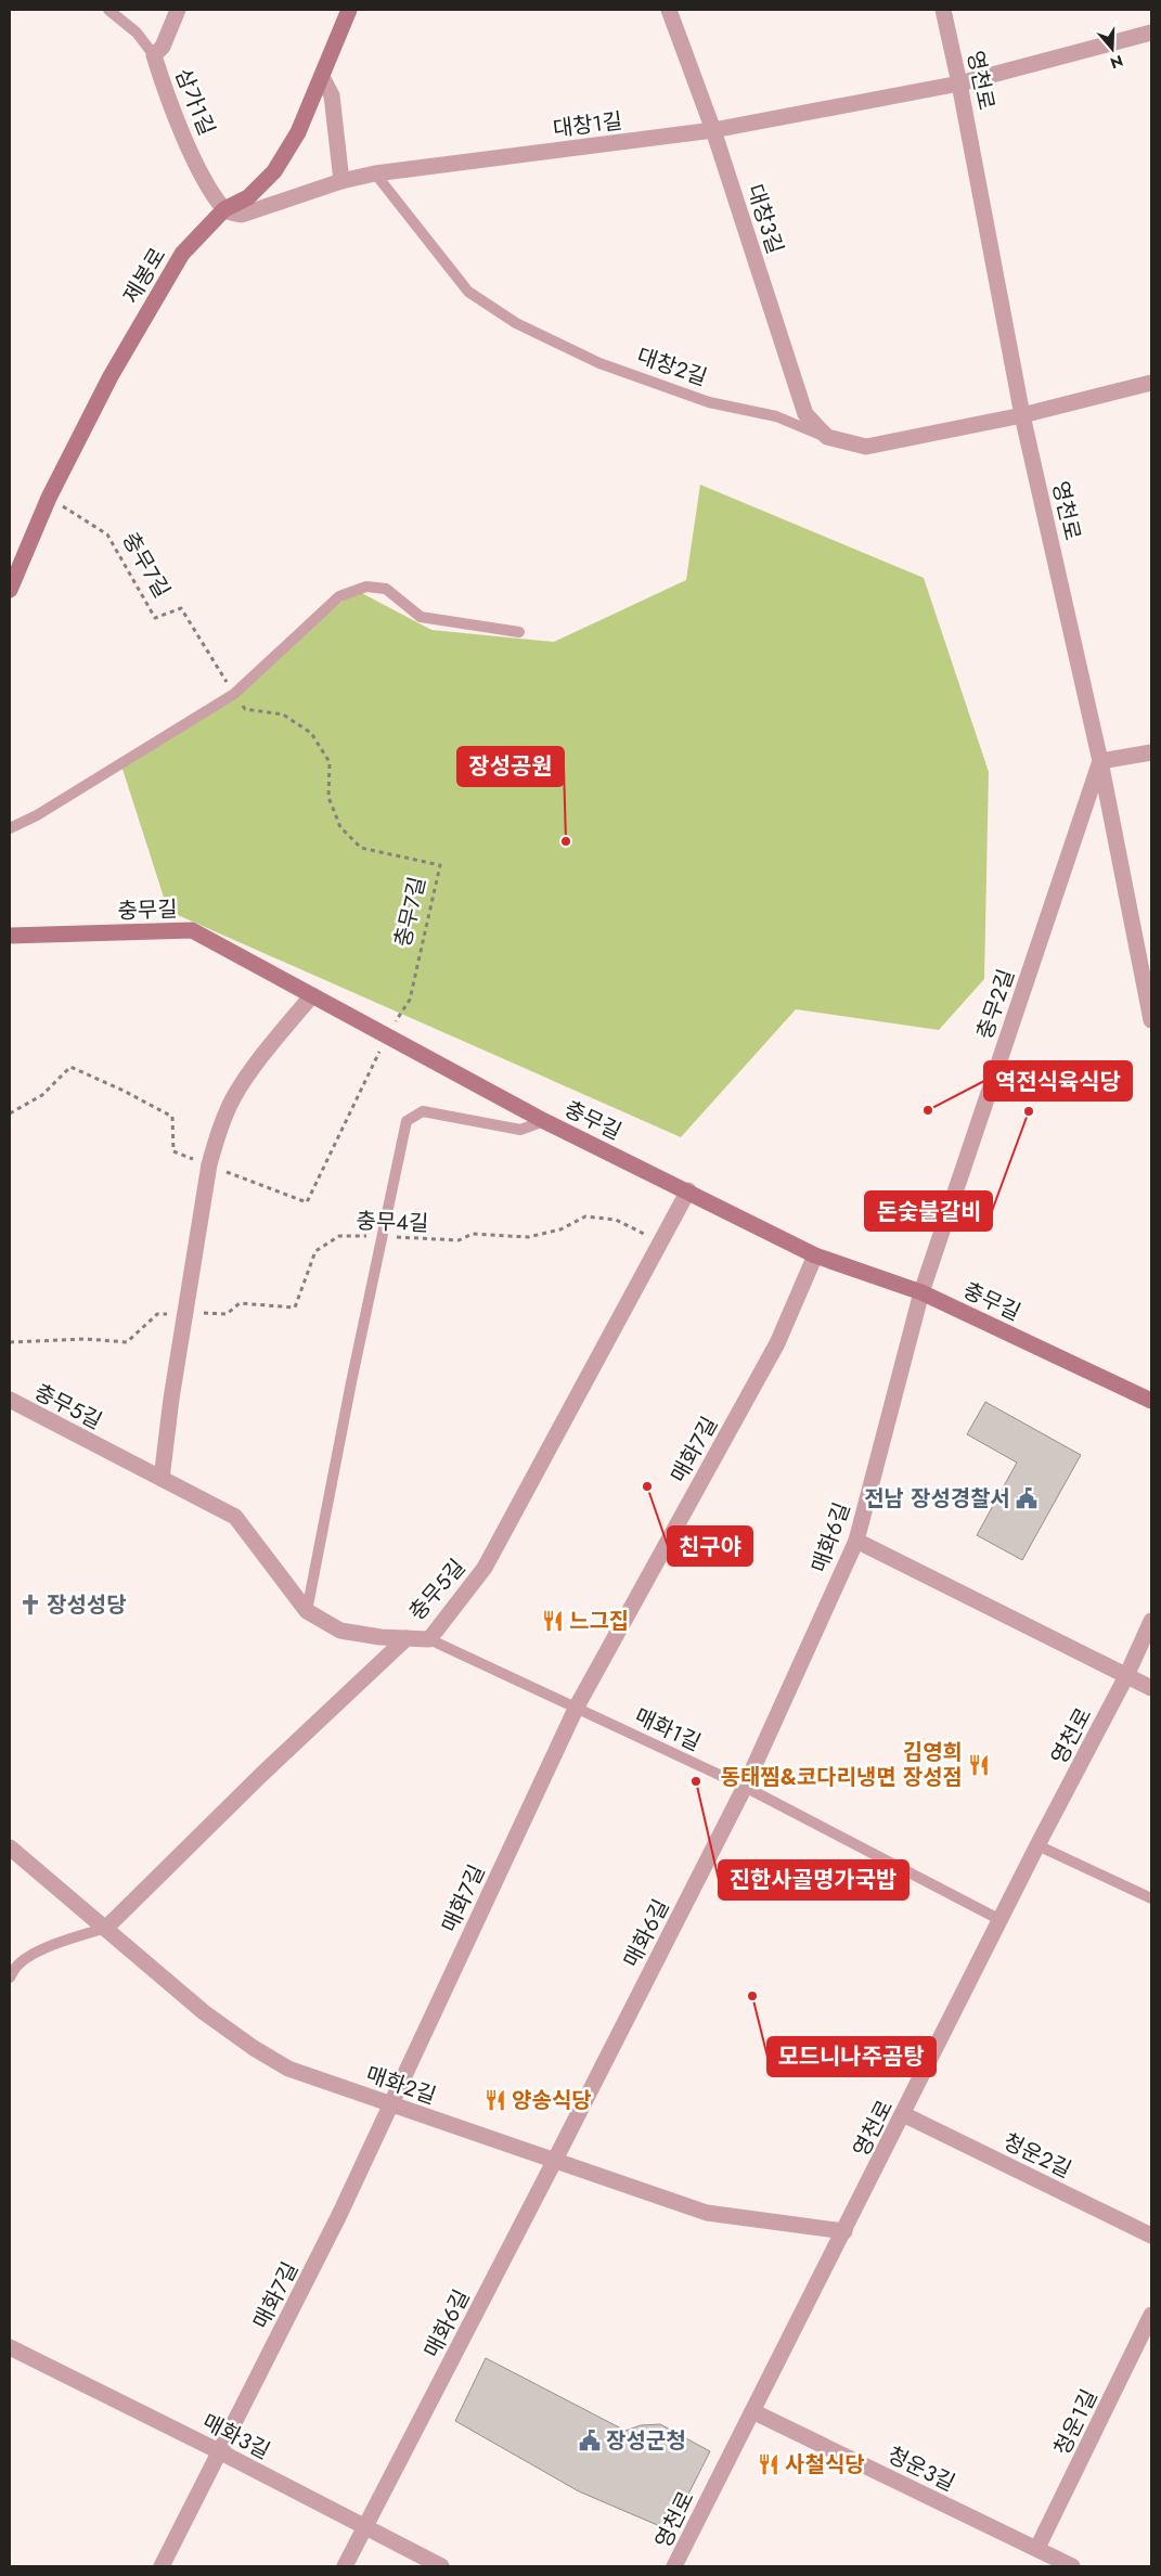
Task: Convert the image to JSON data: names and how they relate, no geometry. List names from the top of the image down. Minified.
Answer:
{"streets":{"street":["영천로","삼가1길","대창1길","대창3길","제봉로","대창2길","충무길","충무2길","충무5길","매화7길","매화6길","매화2길","청운2길","청운1길","매화3길","청운3길"],"lane":["매화1길"],"path":["충무7길","충무4길"]},"crossings":[["영천로","대창1길"],["영천로","대창2길"],["영천로","충무2길"],["영천로","매화1길"],["영천로","매화2길"],["영천로","청운2길"],["영천로","청운3길"],["삼가1길","대창1길"],["삼가1길","제봉로"],["대창1길","대창3길"],["대창1길","제봉로"],["대창1길","대창2길"],["대창3길","대창2길"],["제봉로","충무7길"],["충무7길","충무길"],["충무길","충무2길"],["충무길","충무5길"],["충무길","매화7길"],["충무길","매화6길"],["충무2길","매화6길"],["충무4길","충무5길"],["충무5길","매화1길"],["매화7길","매화1길"],["매화7길","매화2길"],["매화7길","매화3길"],["매화6길","매화1길"],["매화6길","매화2길"],["매화6길","매화3길"],["청운1길","청운3길"]],"places":{"other":["장성공원","역전식육식당","돈숯불갈비","친구야","진한사골명가국밥","모드니나주곰탕"],"public building":["전남 장성경찰서","장성군청"],"church":["장성성당"],"restaurant":["느그집","김영희 동태찜&코다리냉면 장성점","양송식당","사철식당"]},"north":"bottom"}
